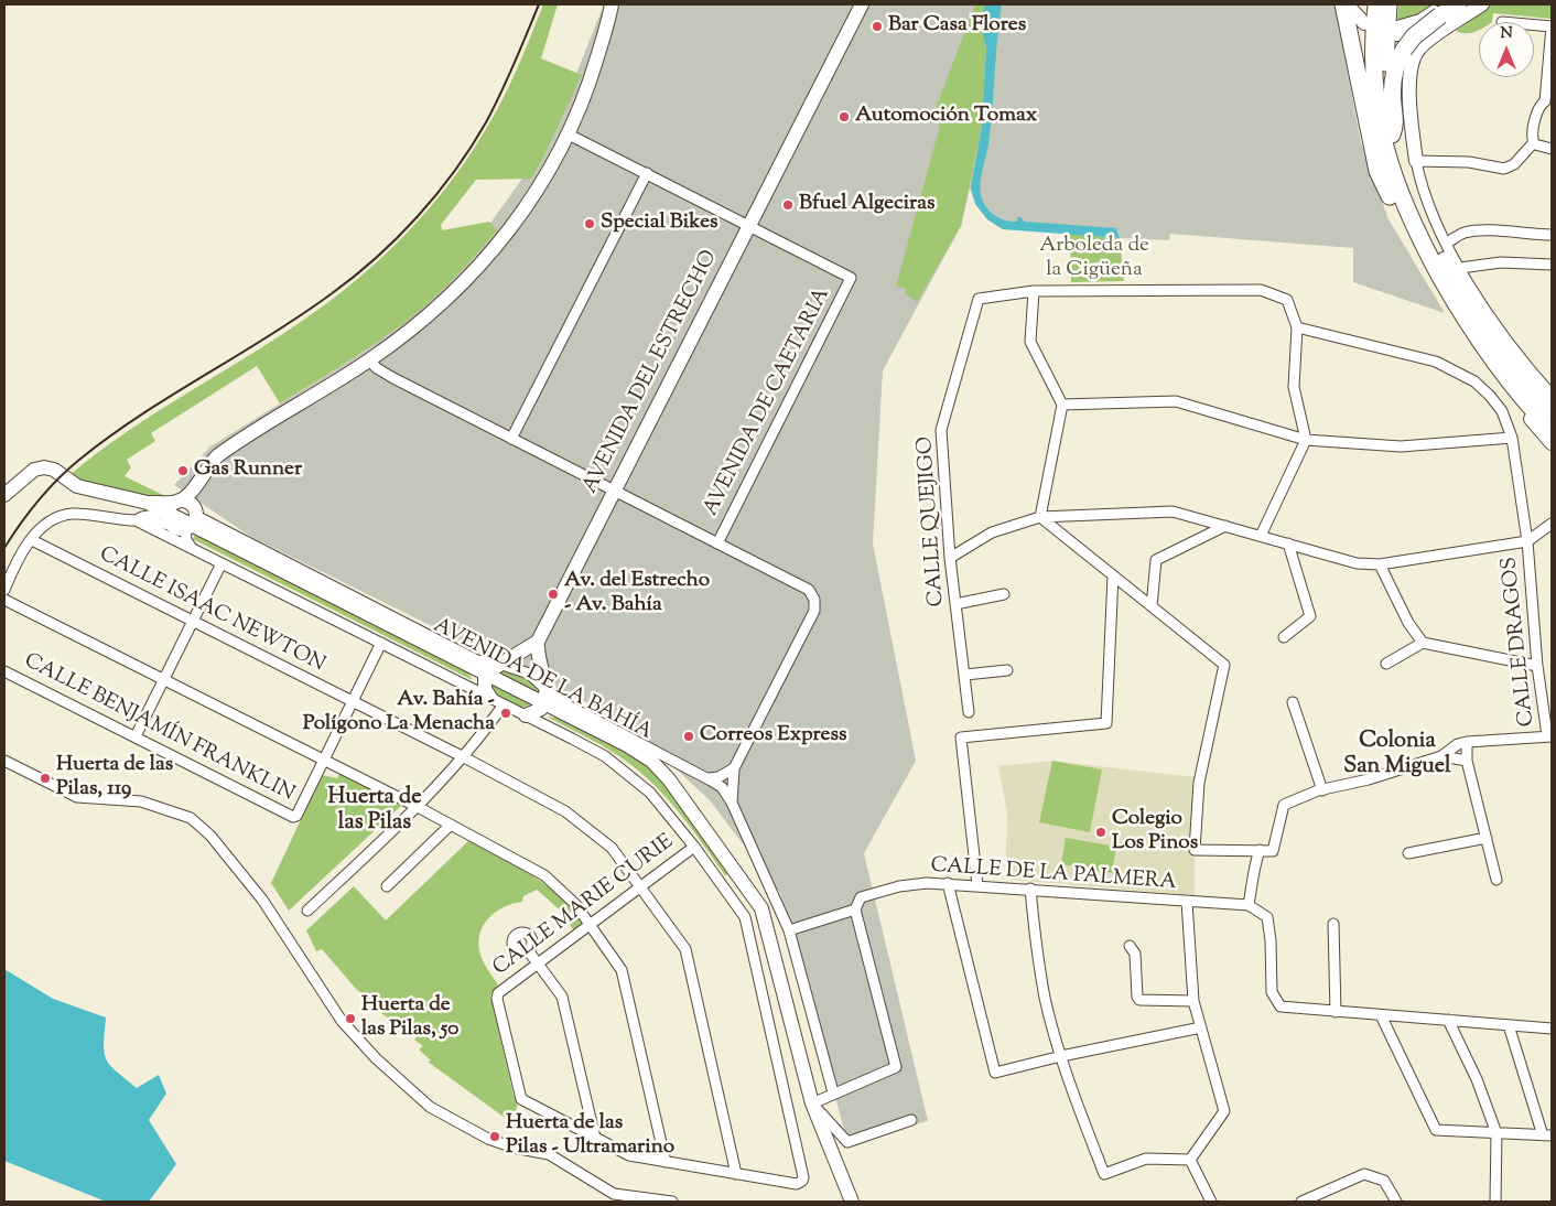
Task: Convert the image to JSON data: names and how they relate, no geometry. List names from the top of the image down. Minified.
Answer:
{"streets":{"street":["AVENIDA DEL ESTRECHO","AVENIDA DE CAETARIA","CALLE QUEJIGO","CALLE ISAAC NEWTON","CALLE DRAGOS","AVENIDA DE LA BAHÍA","CALLE BENJAMÍN FRANKLIN","CALLE DE LA PALMERA","CALLE MARIE CURIE"]},"crossings":[["AVENIDA DEL ESTRECHO","AVENIDA DE CAETARIA"],["CALLE ISAAC NEWTON","CALLE MARIE CURIE"],["AVENIDA DE LA BAHÍA","CALLE DE LA PALMERA"]],"districts":["Colonia San Miguel","Huerta de las Pilas"],"parks":["Arboleda de la Cigüeña"],"places":["Bar Casa Flores","Automoción Tomax","Bfuel Algeciras","Special Bikes","Gas Runner","Av. del Estrecho - Av. Bahía","Av. Bahía - Polígono La Menacha","Correos Express","Huerta de las Pilas, 119","Colegio Los Pinos","Huerta de las Pilas, 50","Huerta de las Pilas - Ultramarino"],"north":"top"}
